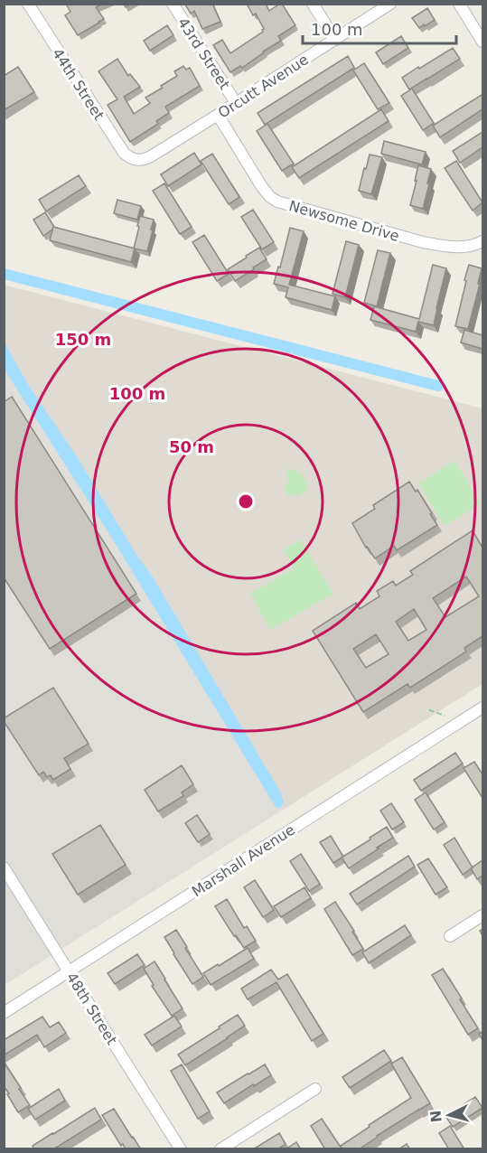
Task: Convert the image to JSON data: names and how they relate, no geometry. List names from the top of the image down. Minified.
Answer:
{"streets":{"street":["43rd Street","44th Street","Orcutt Avenue","Newsome Drive","Marshall Avenue","48th Street"]},"crossings":[["43rd Street","Orcutt Avenue"],["44th Street","Orcutt Avenue"],["Orcutt Avenue","Newsome Drive"],["Marshall Avenue","48th Street"]],"scale_bar":"100 m","north":"left","rings":["150 m","100 m","50 m"]}
